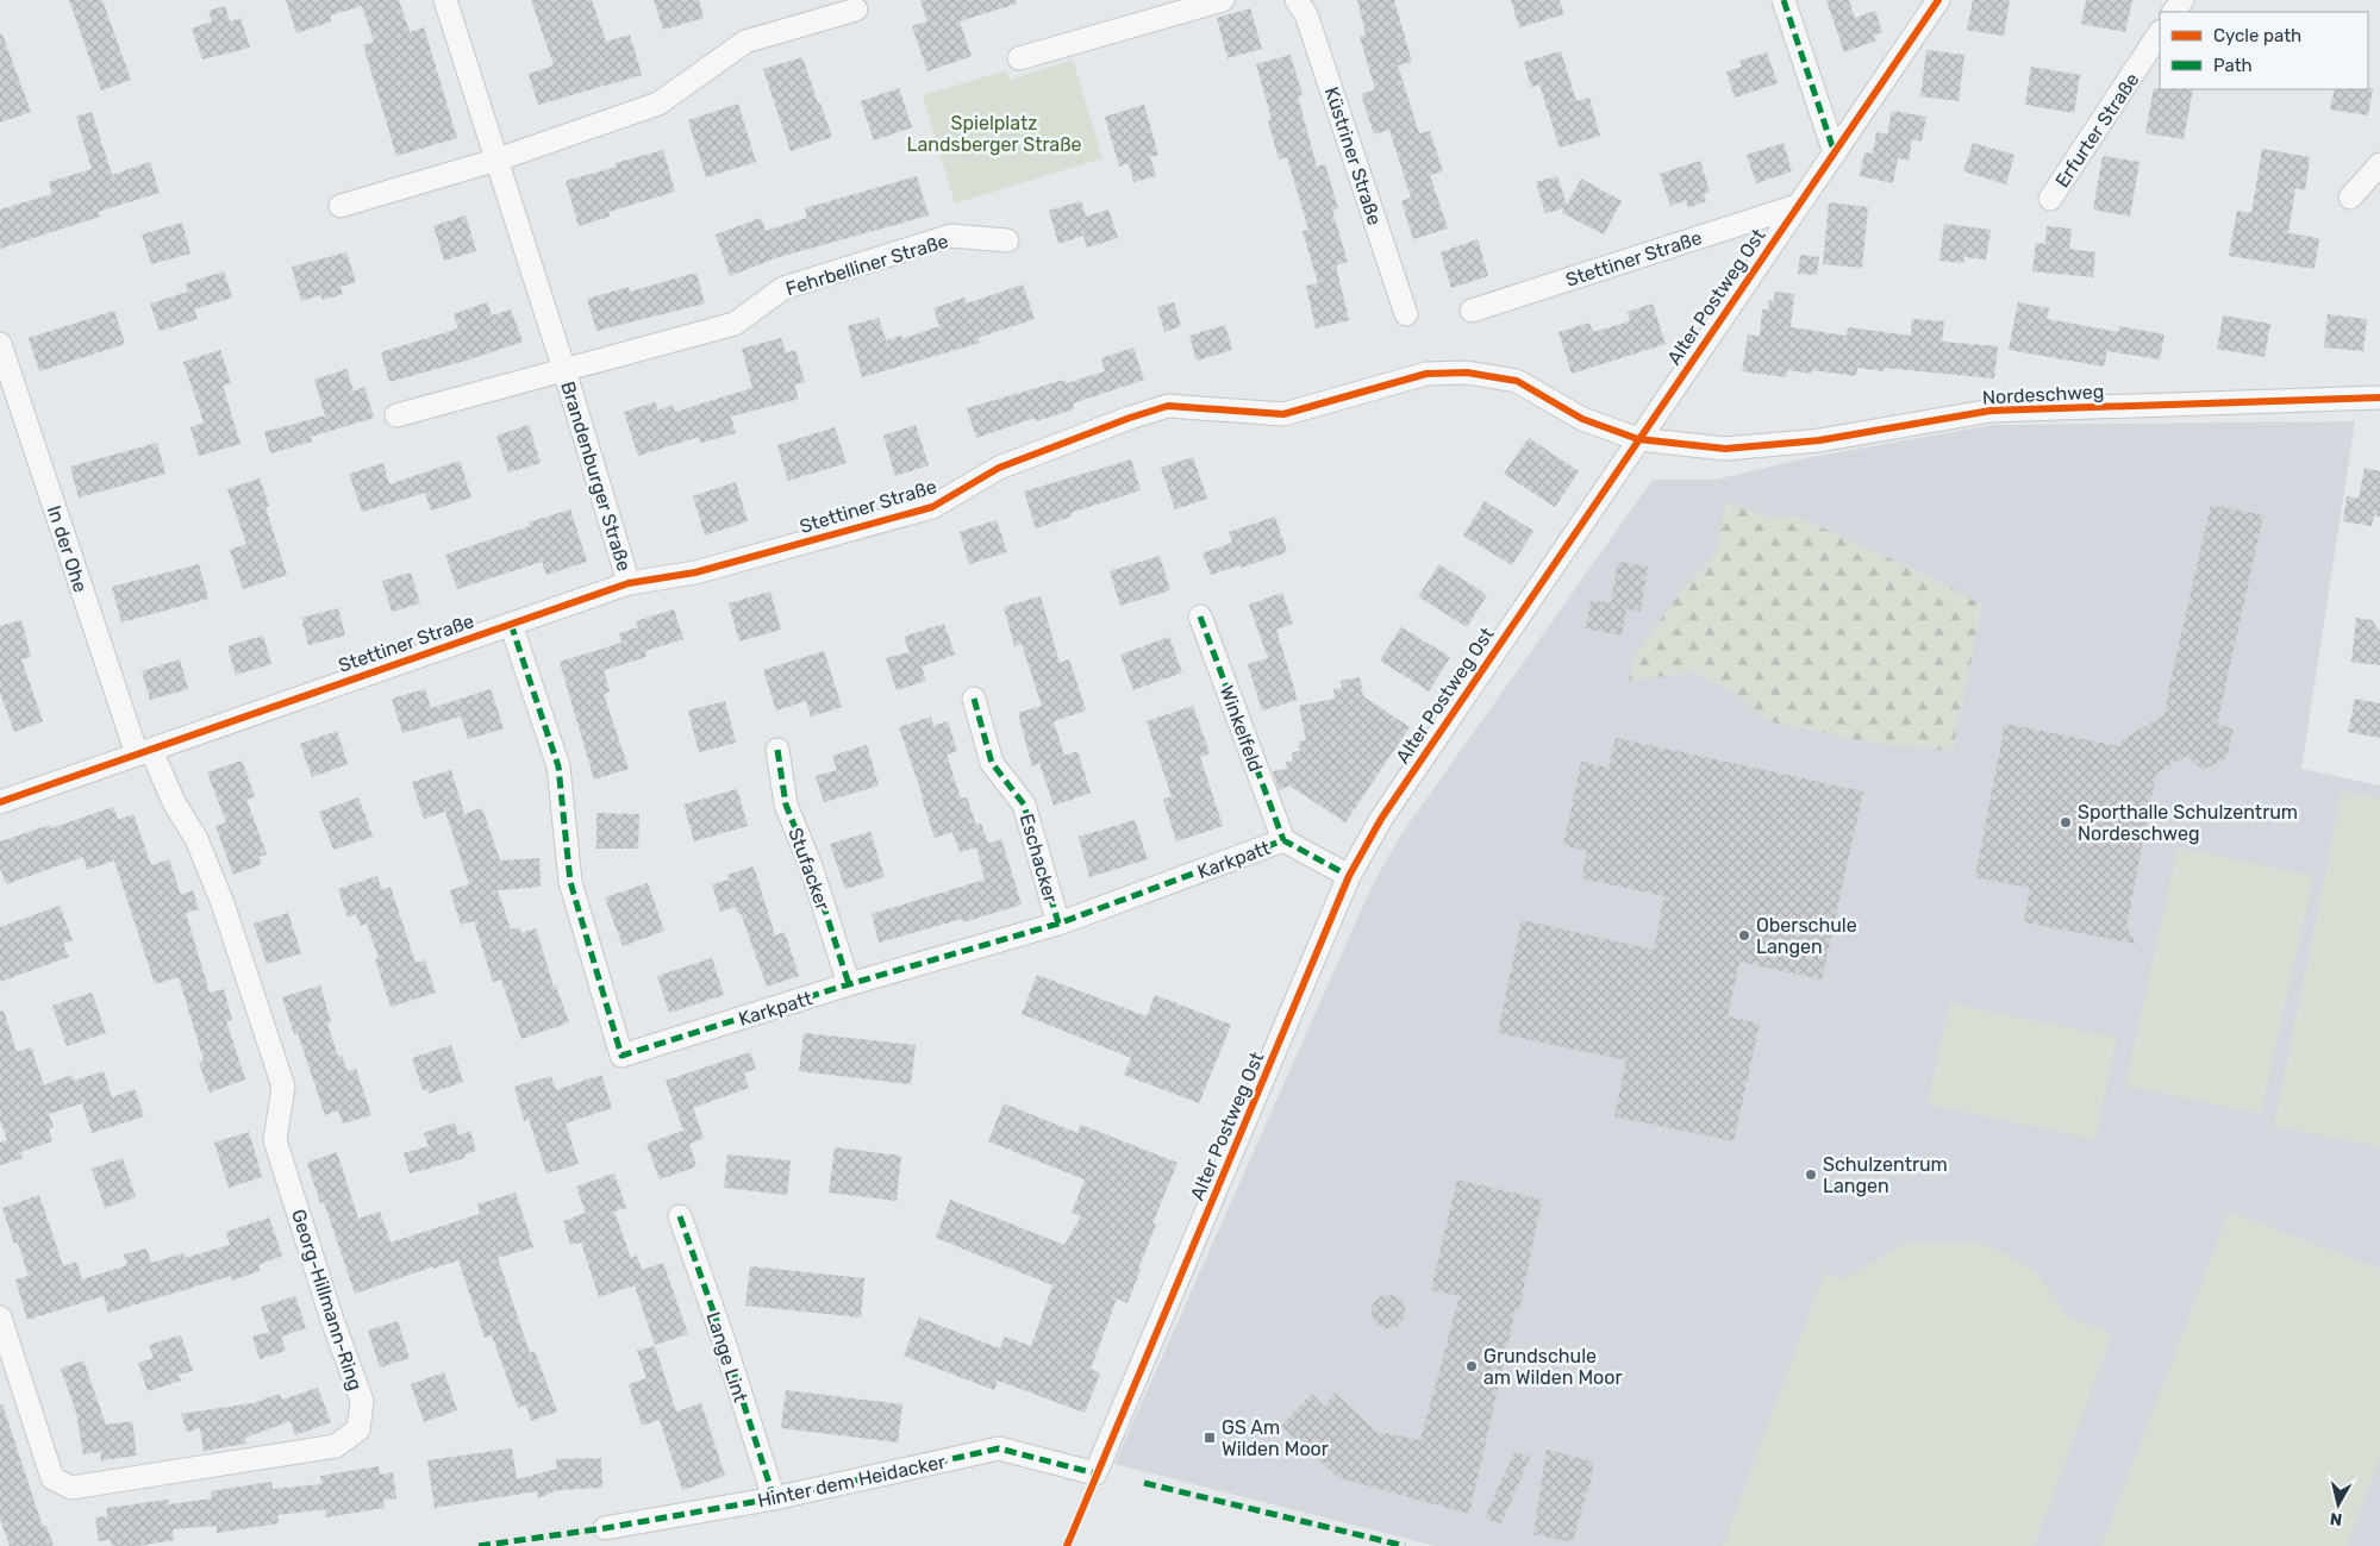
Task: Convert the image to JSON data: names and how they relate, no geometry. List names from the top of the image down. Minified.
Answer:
{"streets":{"street":["Erfurter Straße","Küstriner Straße","Stettiner Straße","Fehrbelliner Straße","Alter Postweg Ost","Nordeschweg","Brandenburger Straße","In der Ohe","Winkelfeld","Eschacker","Karkpatt","Stufacker","Georg-Hillmann-Ring","Lange Lint","Hinter dem Heidacker"]},"crossings":[["Stettiner Straße","Alter Postweg Ost"],["Stettiner Straße","Nordeschweg"],["Stettiner Straße","Brandenburger Straße"],["Stettiner Straße","In der Ohe"],["Stettiner Straße","Karkpatt"],["Stettiner Straße","Georg-Hillmann-Ring"],["Fehrbelliner Straße","Brandenburger Straße"],["Alter Postweg Ost","Nordeschweg"],["Alter Postweg Ost","Karkpatt"],["Alter Postweg Ost","Hinter dem Heidacker"],["In der Ohe","Georg-Hillmann-Ring"],["Winkelfeld","Karkpatt"],["Eschacker","Karkpatt"],["Karkpatt","Stufacker"],["Lange Lint","Hinter dem Heidacker"]],"parks":["Spielplatz Landsberger Straße"],"places":{"other":["Sporthalle Schulzentrum Nordeschweg","Oberschule Langen","Schulzentrum Langen","Grundschule am Wilden Moor"],"transit":["GS Am Wilden Moor"]},"legend":["Cycle path","Path"],"north":"bottom"}
